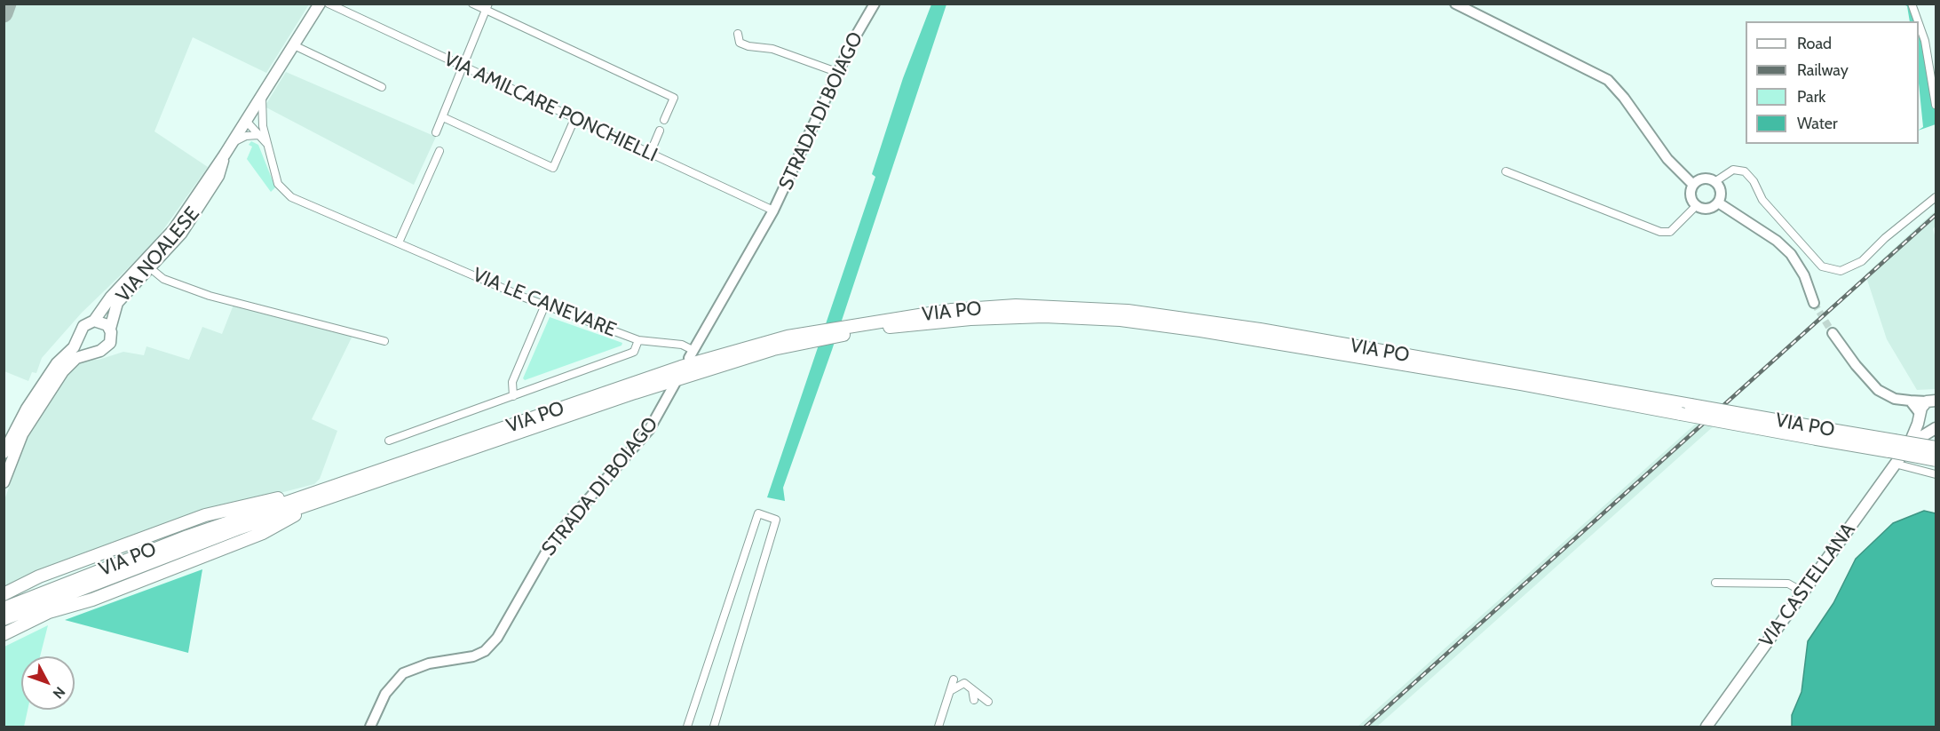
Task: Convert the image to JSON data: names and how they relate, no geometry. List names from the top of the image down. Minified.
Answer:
{"streets":{"highway":["VIA PO"],"main road":["VIA NOALESE","VIA CASTELLANA"],"street":["VIA AMILCARE PONCHIELLI","STRADA DI BOIAGO","VIA LE CANEVARE"]},"crossings":[["VIA AMILCARE PONCHIELLI","STRADA DI BOIAGO"],["STRADA DI BOIAGO","VIA LE CANEVARE"],["VIA NOALESE","VIA LE CANEVARE"]],"legend":["Road","Railway","Park","Water"],"north":"bottom right"}
